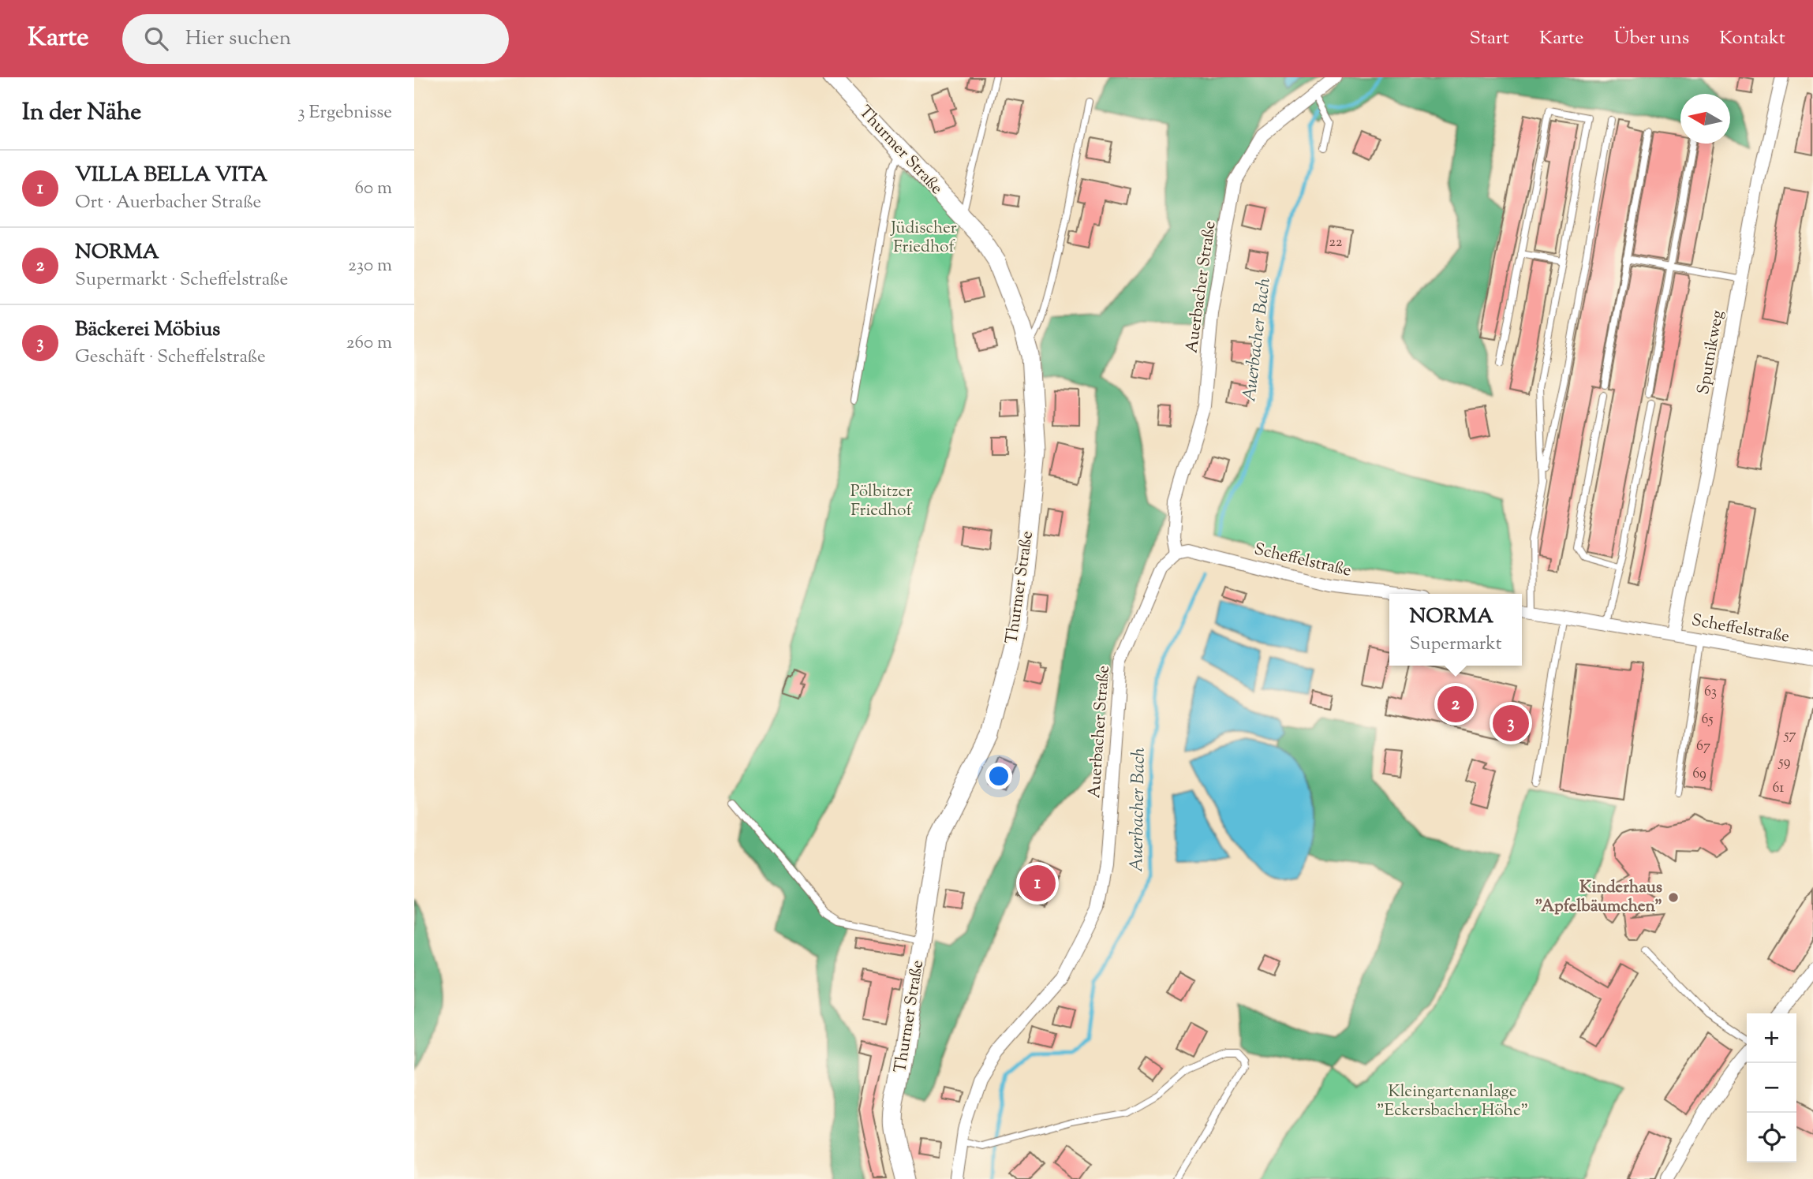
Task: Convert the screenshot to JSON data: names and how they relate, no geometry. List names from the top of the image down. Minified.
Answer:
{"streets":{"street":["Thurmer Straße","Auerbacher Straße","Sputnikweg","Scheffelstraße"]},"crossings":[["Auerbacher Straße","Scheffelstraße"],["Sputnikweg","Scheffelstraße"]],"water":["Auerbacher Bach"],"parks":["Jüdischer Friedhof","Pölbitzer Friedhof","Kleingartenanlage \"Eckersbacher Höhe\""],"places":["Kinderhaus \"Apfelbäumchen\""],"house_numbers":["22","63","65","57","67","59","69","61"],"north":"left","page":{"header":"Karte","search":"Hier suchen","nav":["Start","Karte","Über uns","Kontakt"],"heading":["In der Nähe","3 Ergebnisse"],"list":[{"mark":"1","name":"VILLA BELLA VITA","note":"Ort · Auerbacher Straße","value":"60 m"},{"mark":"2","name":"NORMA","note":"Supermarkt · Scheffelstraße","value":"230 m"},{"mark":"3","name":"Bäckerei Möbius","note":"Geschäft · Scheffelstraße","value":"260 m"}],"popup":["NORMA","Supermarkt"],"pins":["2","3","1"],"map_buttons":["+","−"]}}
